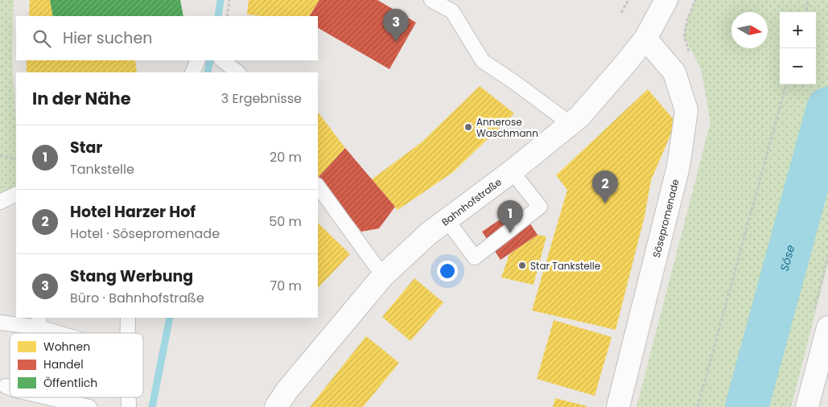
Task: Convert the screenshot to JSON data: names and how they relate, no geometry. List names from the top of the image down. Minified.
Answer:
{"streets":{"street":["Bahnhofstraße","Sösepromenade"]},"crossings":[["Bahnhofstraße","Sösepromenade"]],"water":["Söse"],"places":["Annerose Waschmann","Star Tankstelle"],"legend":["Wohnen","Handel","Öffentlich"],"north":"right","page":{"pins":["3","2","1"],"map_buttons":["+","−"],"search":"Hier suchen","heading":["In der Nähe","3 Ergebnisse"],"list":[{"mark":"1","name":"Star","note":"Tankstelle","value":"20 m"},{"mark":"2","name":"Hotel Harzer Hof","note":"Hotel · Sösepromenade","value":"50 m"},{"mark":"3","name":"Stang Werbung","note":"Büro · Bahnhofstraße","value":"70 m"}]}}
